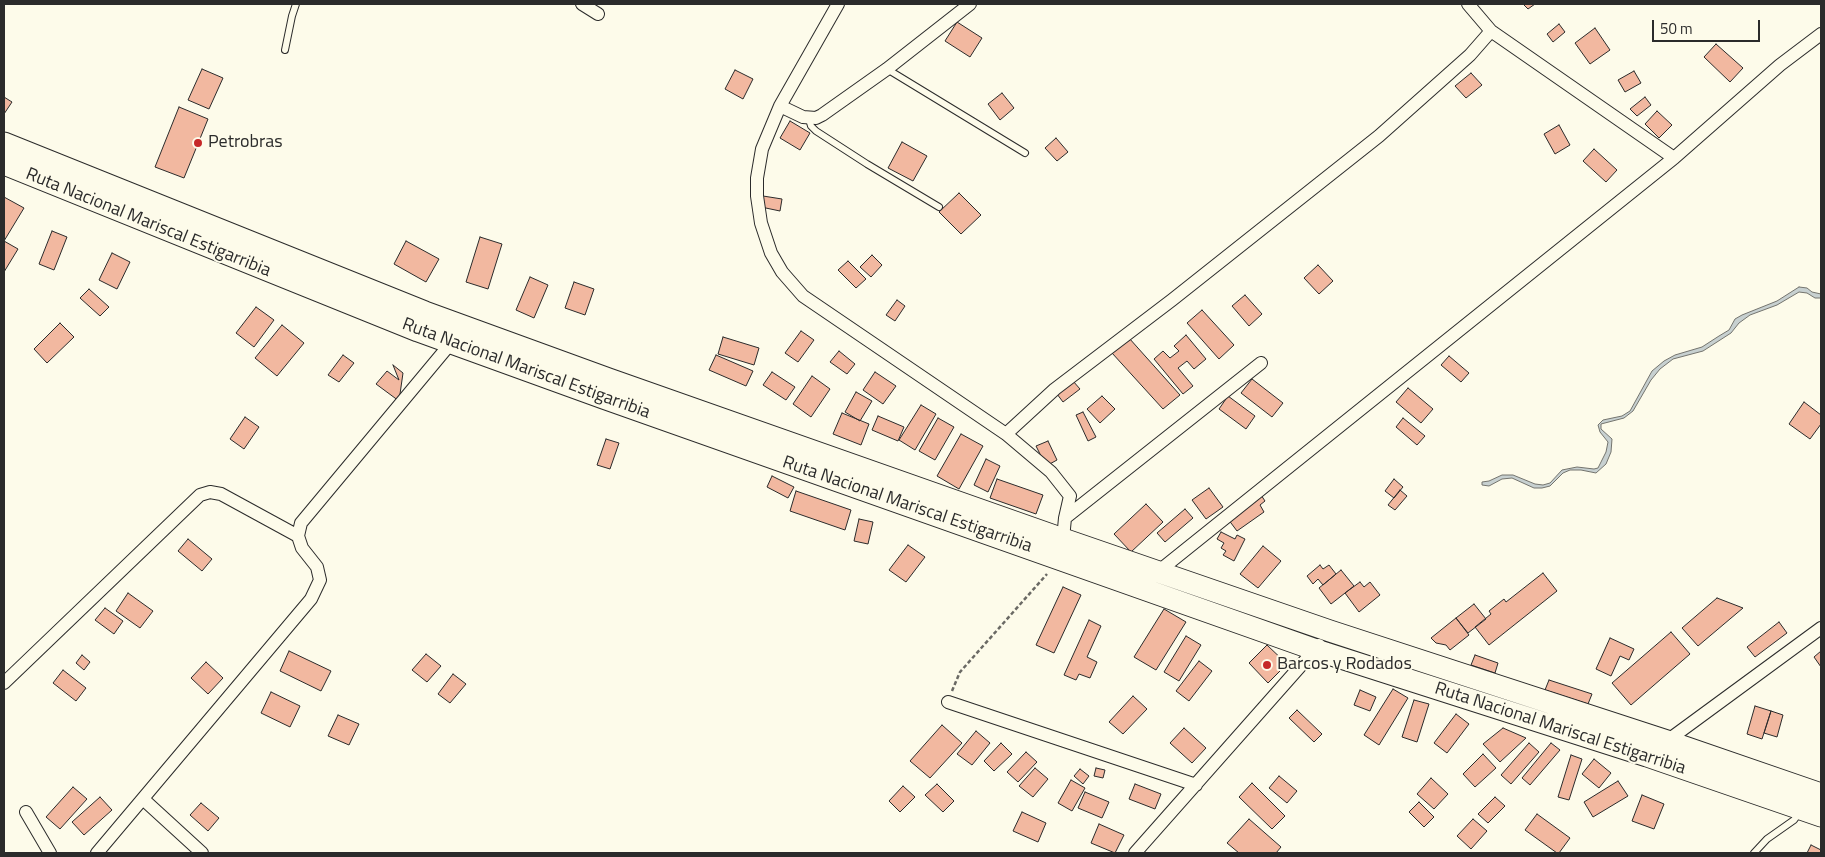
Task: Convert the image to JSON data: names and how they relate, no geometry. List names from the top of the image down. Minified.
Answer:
{"streets":{"highway":["Ruta Nacional Mariscal Estigarribia"]},"places":["Petrobras","Barcos y Rodados"],"scale_bar":"50 m"}
